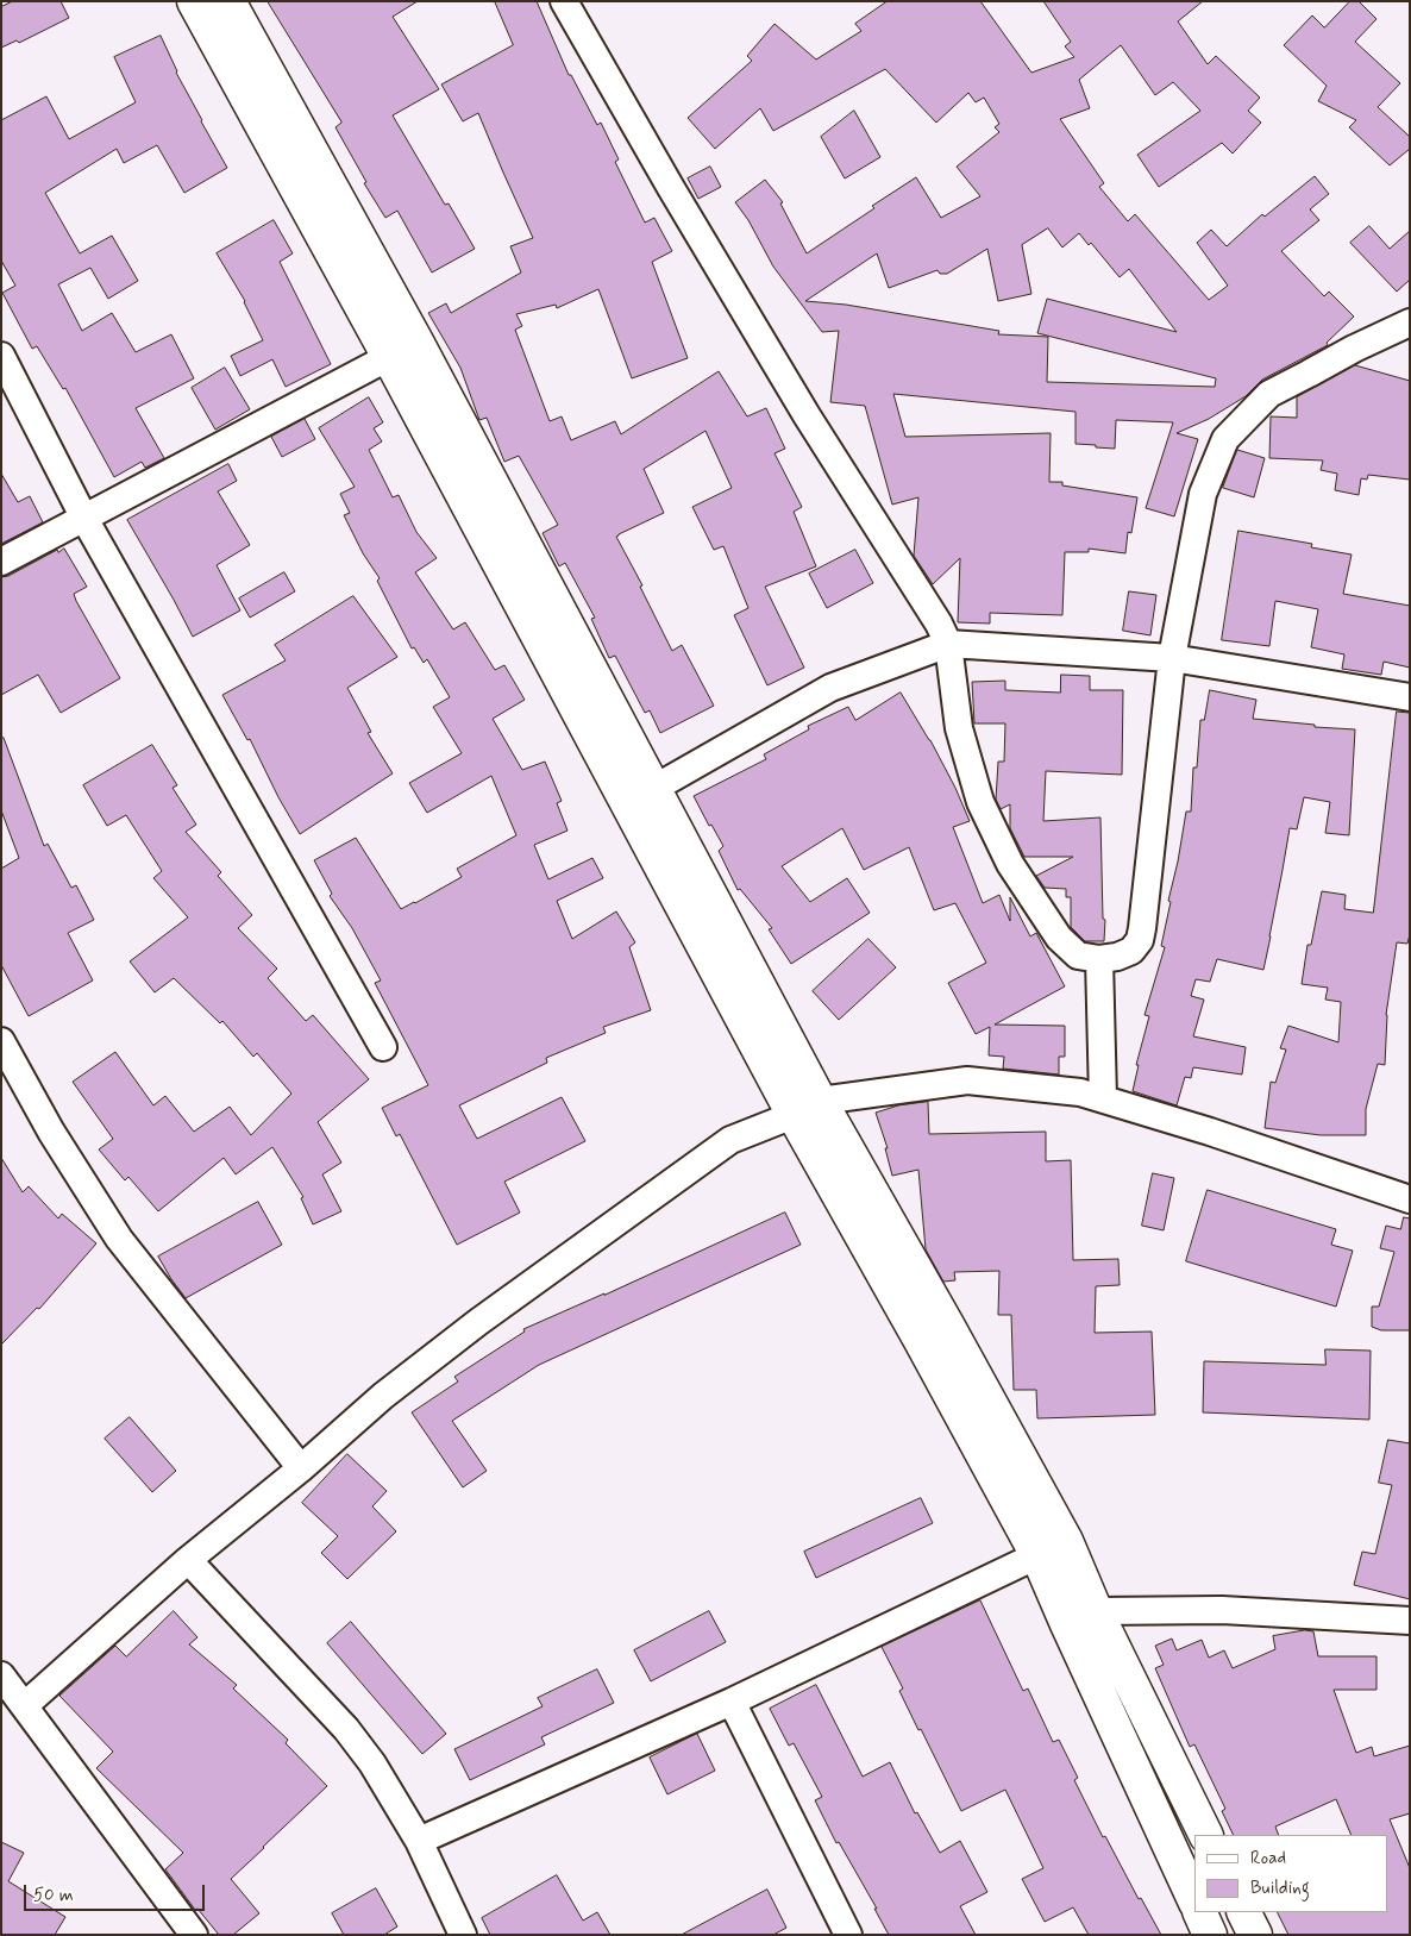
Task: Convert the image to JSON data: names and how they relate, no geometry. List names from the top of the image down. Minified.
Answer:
{"legend":["Road","Building"],"scale_bar":"50 m"}
